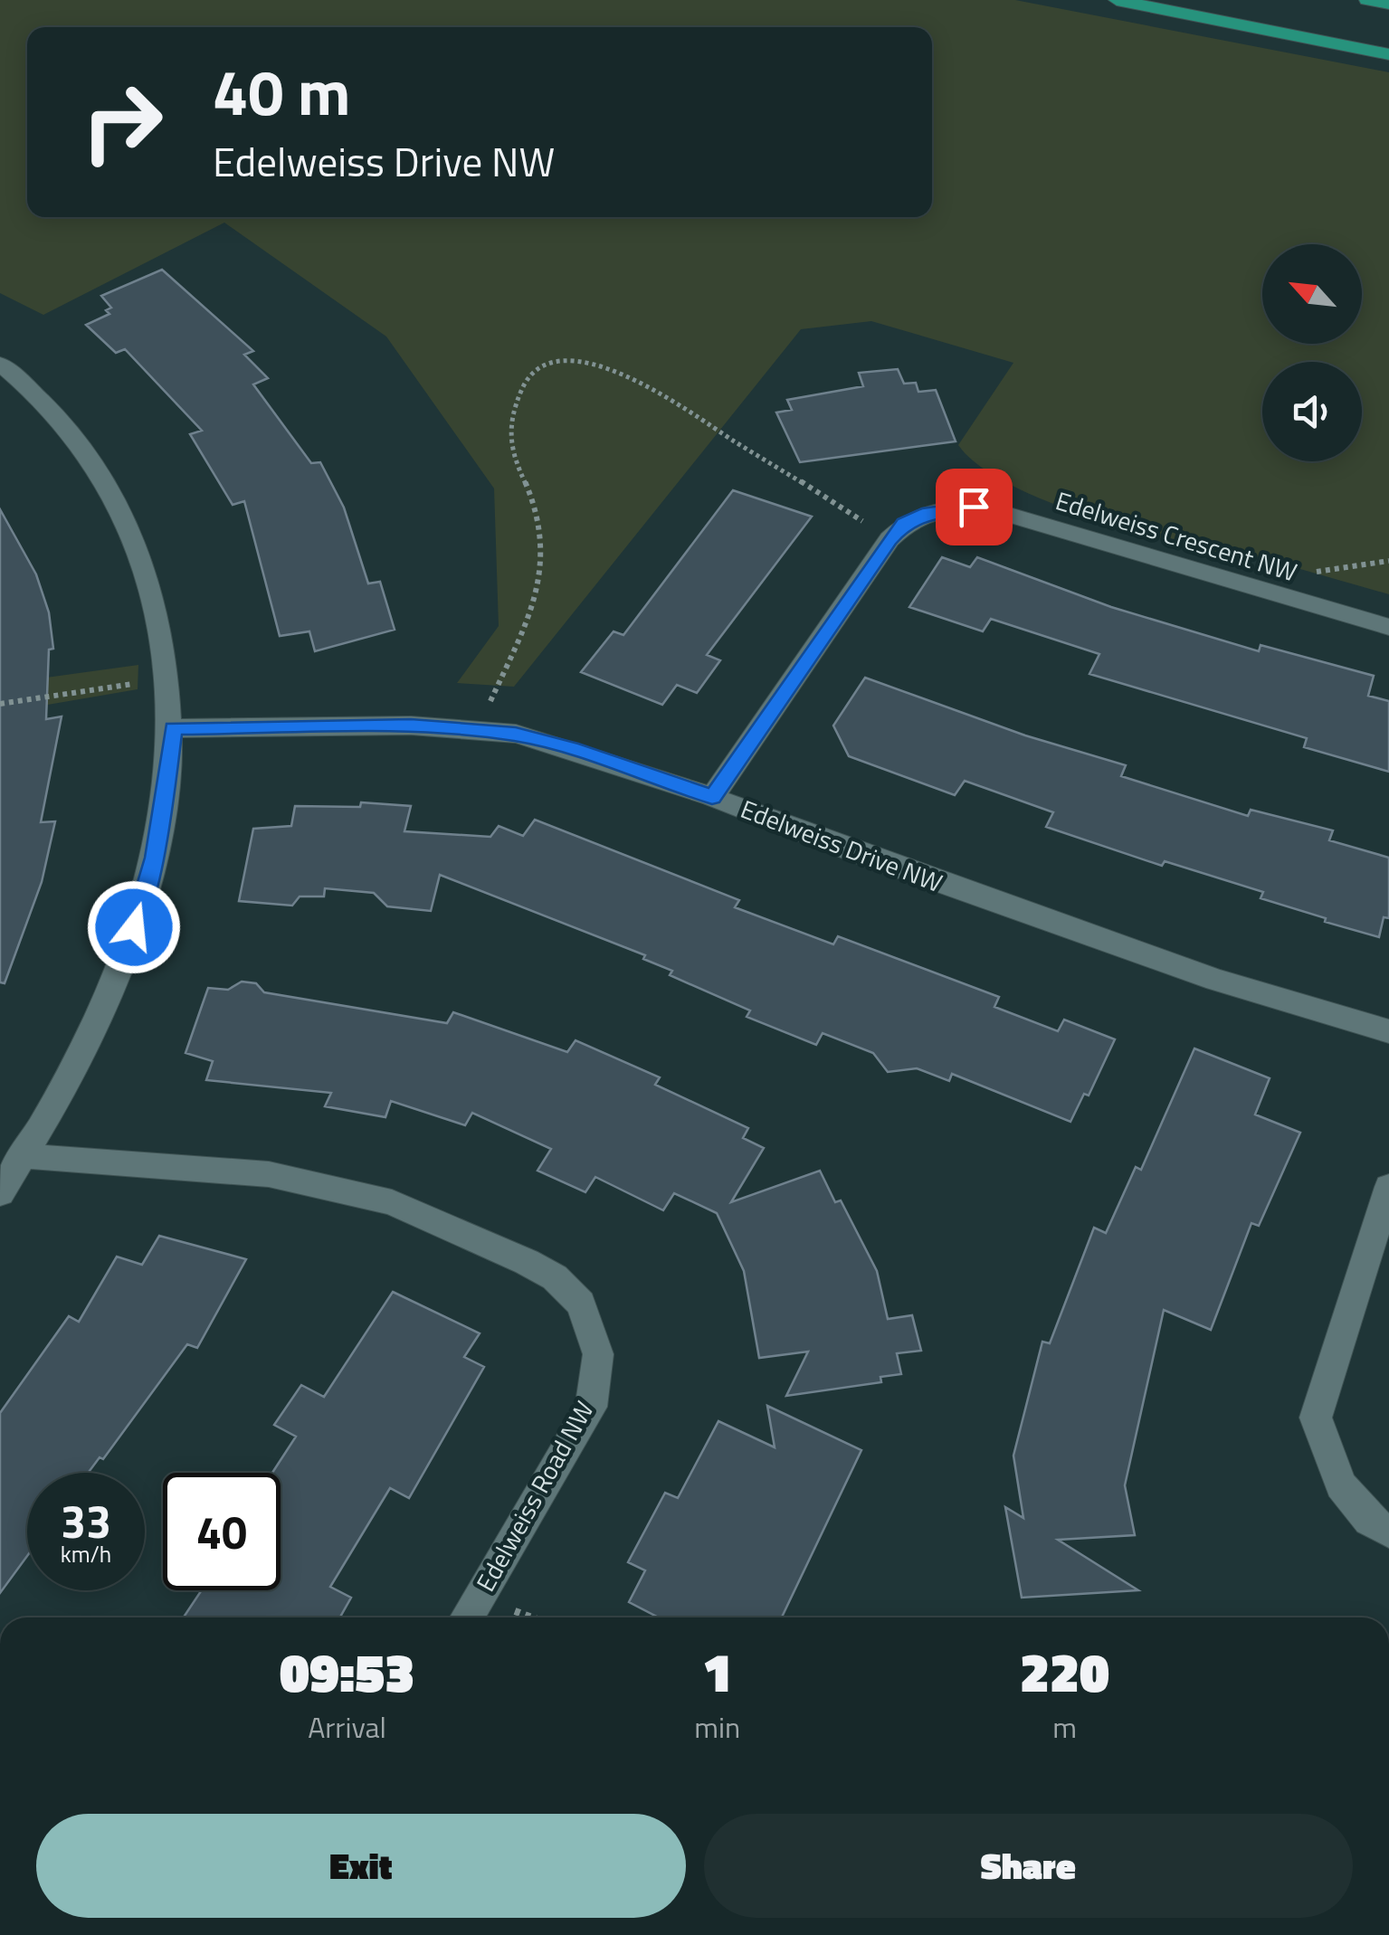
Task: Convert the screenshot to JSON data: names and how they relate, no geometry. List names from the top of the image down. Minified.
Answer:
{"streets":{"street":["Edelweiss Crescent NW","Edelweiss Drive NW","Edelweiss Road NW"]},"crossings":[["Edelweiss Crescent NW","Edelweiss Drive NW"]],"north":"top left","page":{"turn":["40 m","Edelweiss Drive NW"],"speed":"33 km/h","limit":"40","eta":["09:53","Arrival","1","min","220","m"],"buttons":["Exit","Share"]}}
